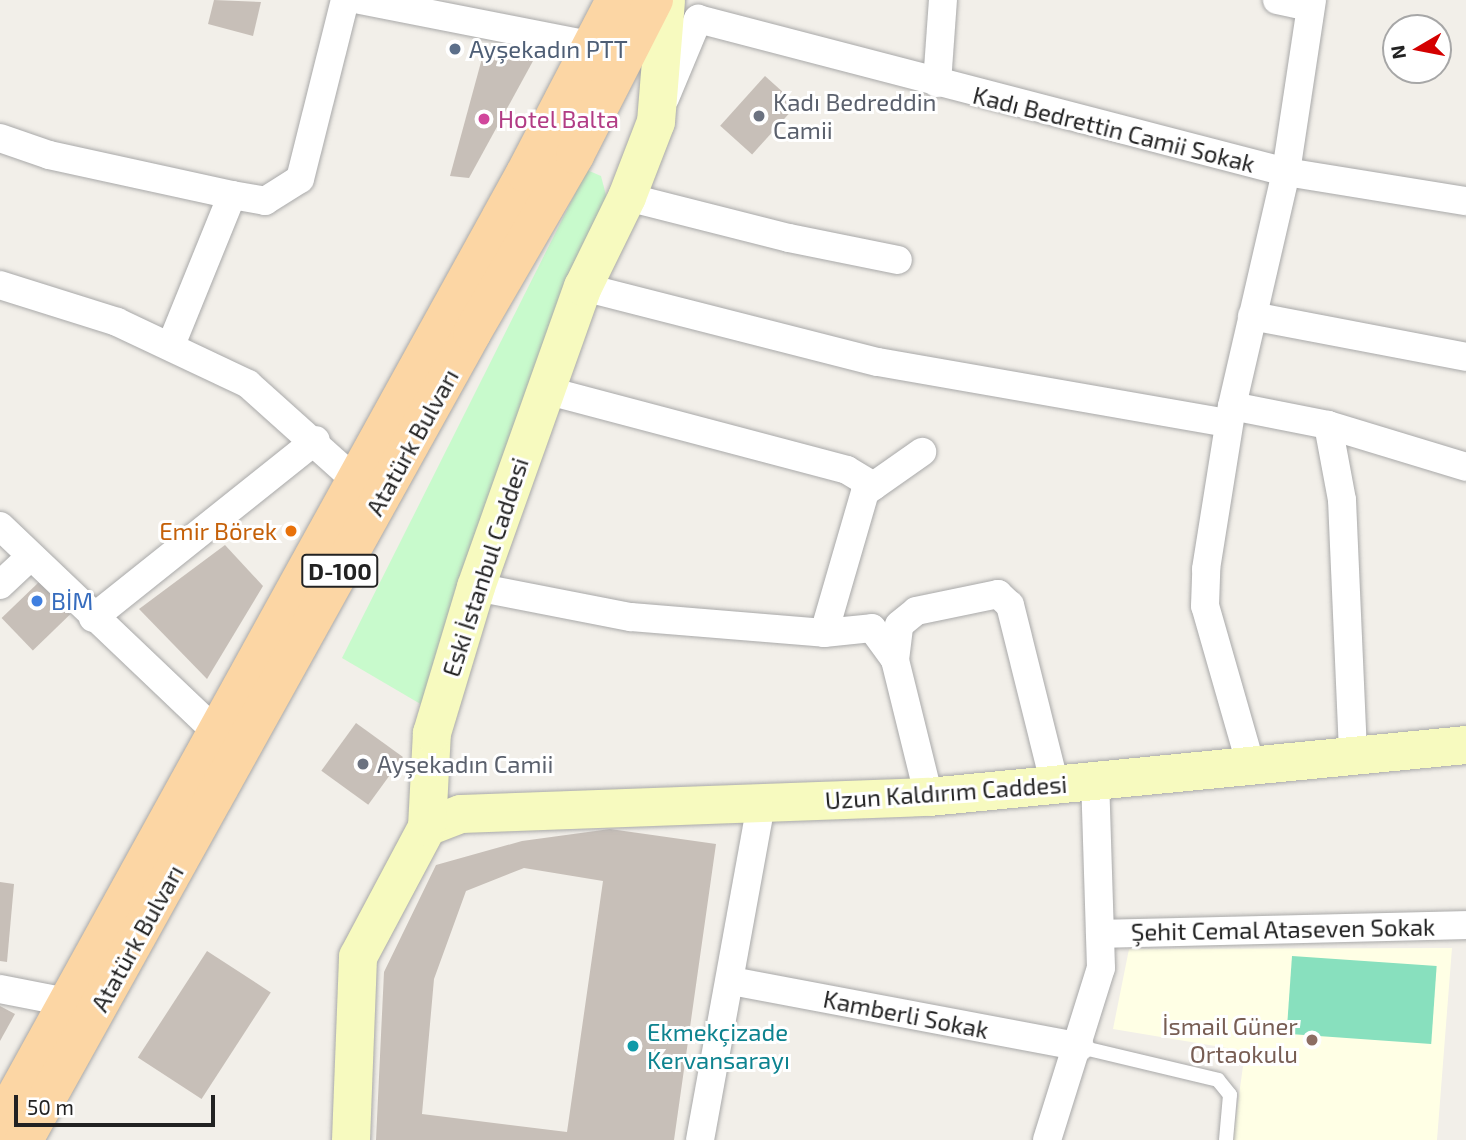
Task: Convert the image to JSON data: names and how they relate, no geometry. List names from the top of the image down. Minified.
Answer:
{"streets":{"main road":["Atatürk Bulvarı","Eski İstanbul Caddesi","D-100","Uzun Kaldırım Caddesi"],"street":["Kadı Bedrettin Camii Sokak","Şehit Cemal Ataseven Sokak","Kamberli Sokak"]},"crossings":[["Kadı Bedrettin Camii Sokak","Eski İstanbul Caddesi"],["Eski İstanbul Caddesi","Uzun Kaldırım Caddesi"]],"places":["Ayşekadın PTT","Kadı Bedreddin Camii","Hotel Balta","Emir Börek","BİM","Ayşekadın Camii","İsmail Güner Ortaokulu","Ekmekçizade Kervansarayı"],"scale_bar":"50 m","north":"left"}
